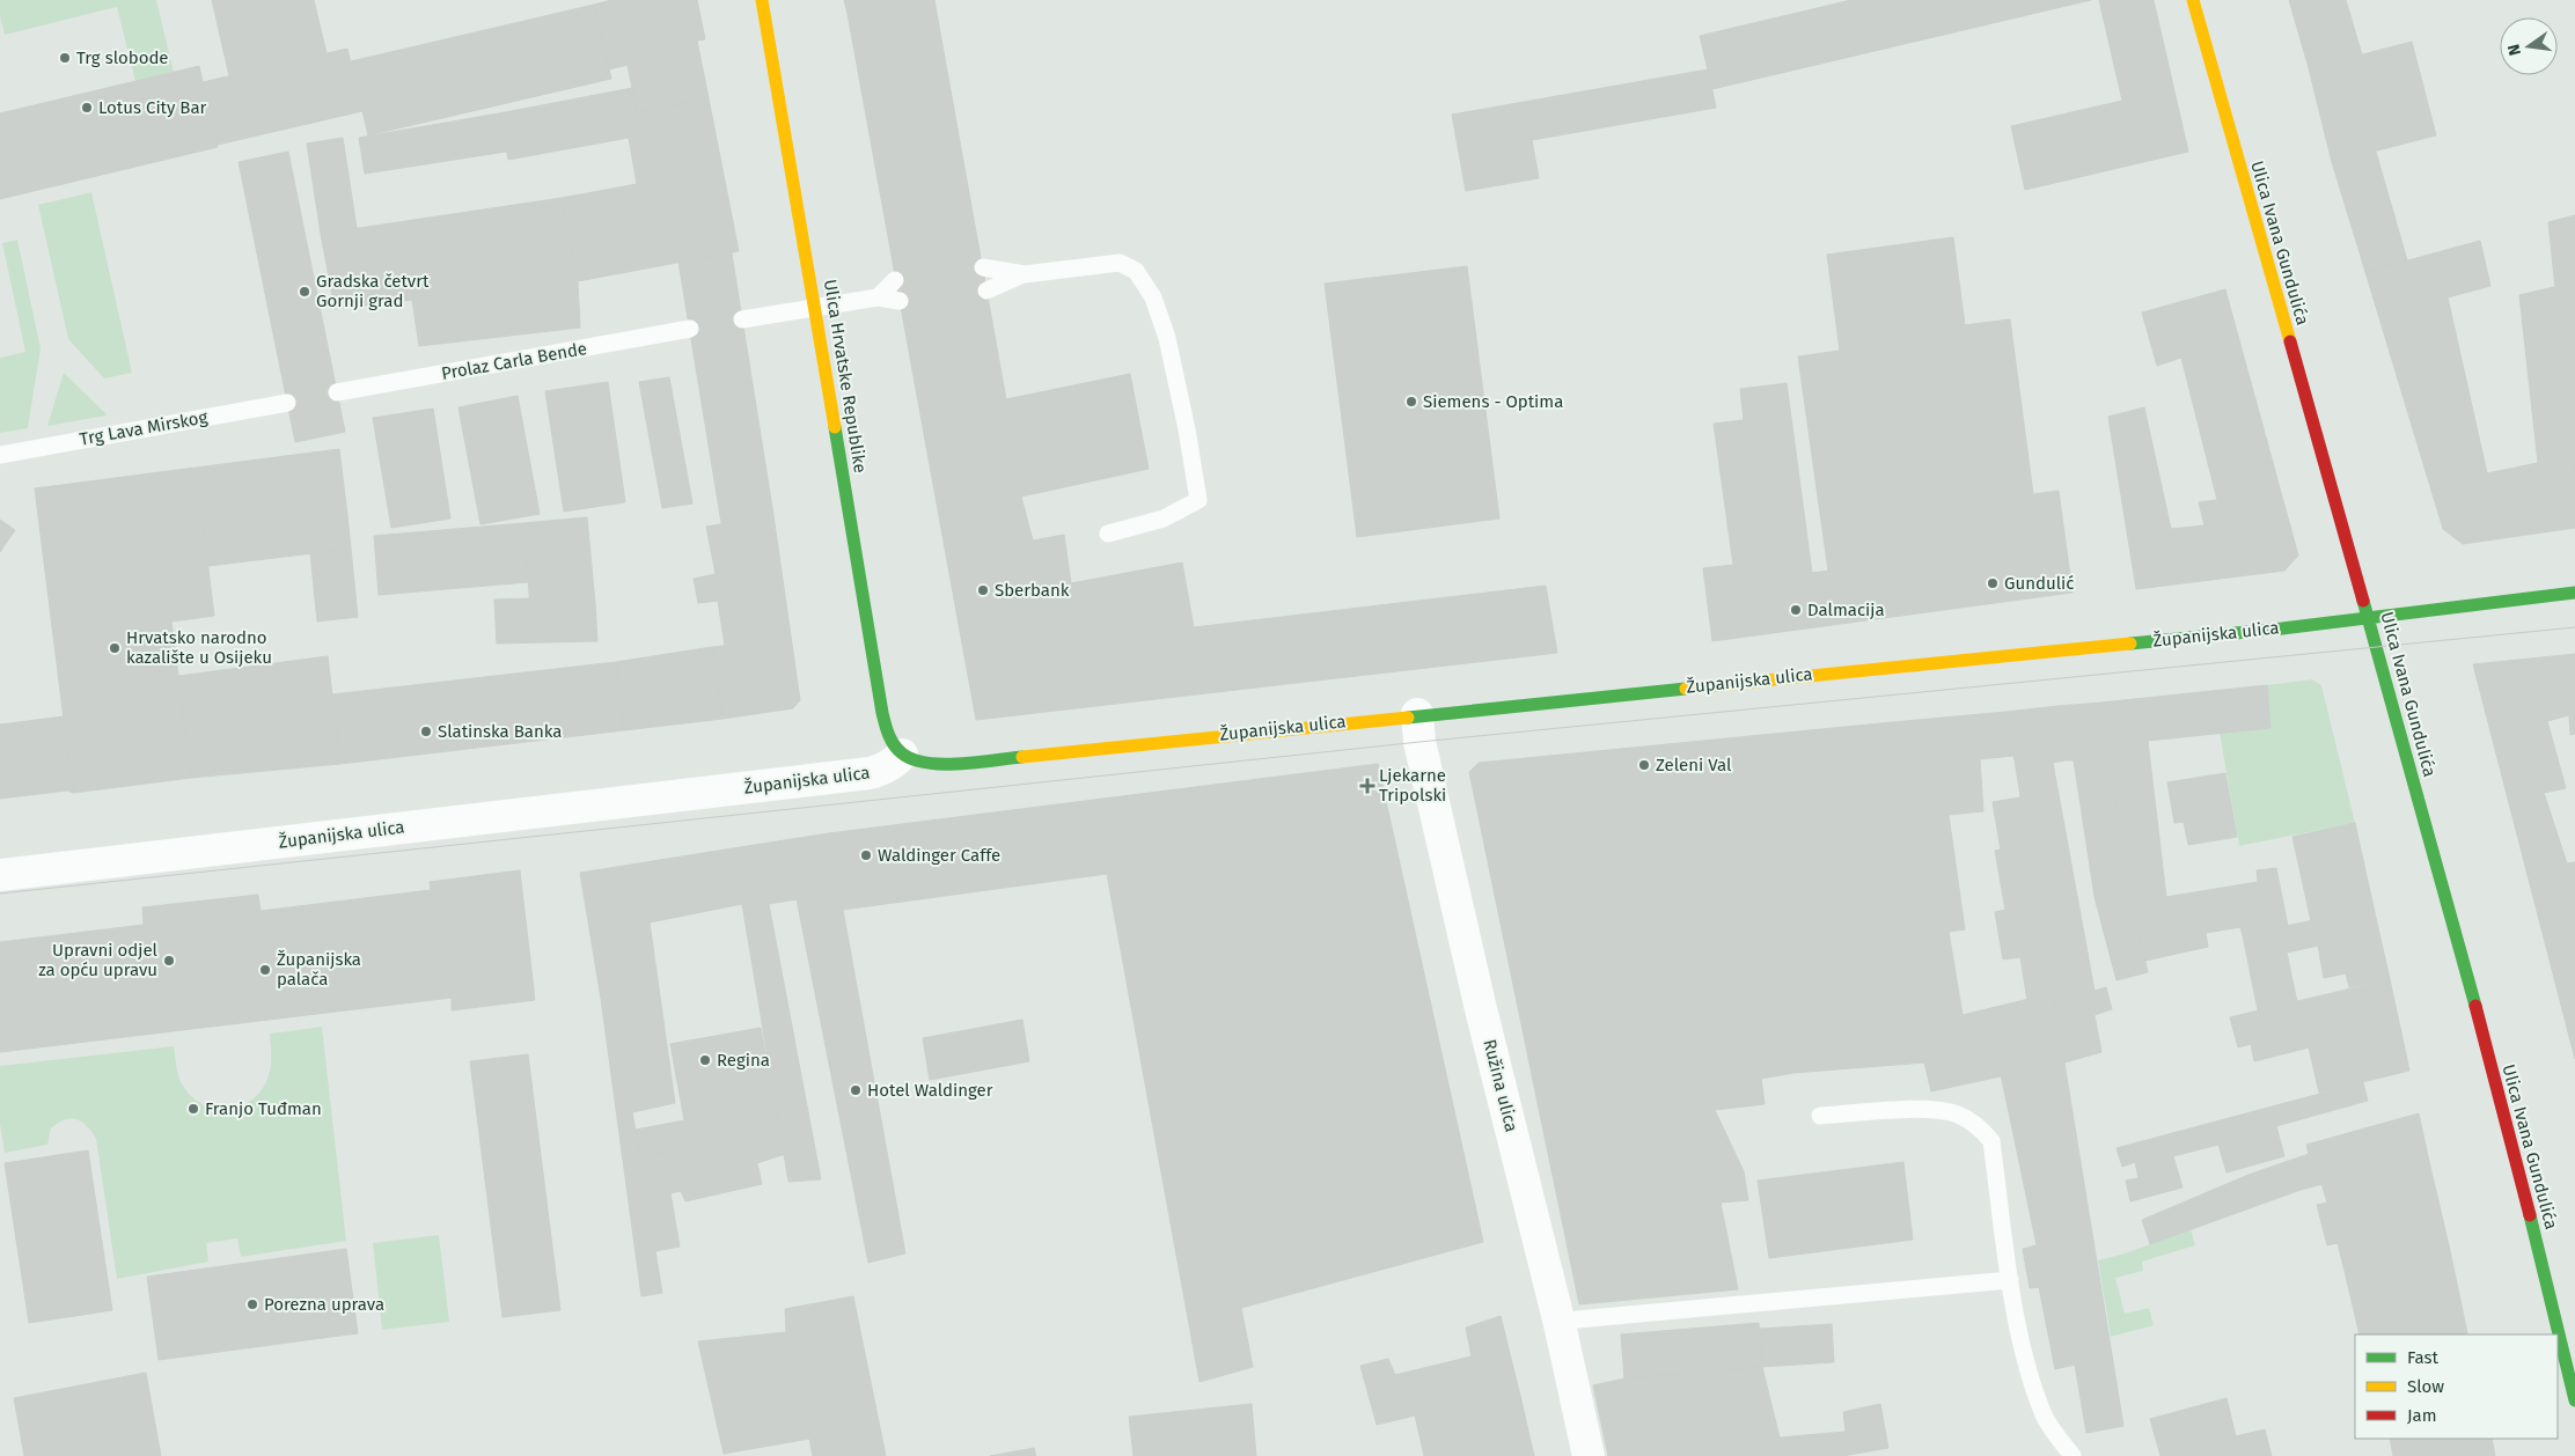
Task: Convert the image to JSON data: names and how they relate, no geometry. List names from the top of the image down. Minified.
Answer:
{"streets":{"street":["Ulica Ivana Gundulića","Ulica Hrvatske Republike","Županijska ulica","Ružina ulica"],"lane":["Prolaz Carla Bende","Trg Lava Mirskog"]},"crossings":[["Ulica Ivana Gundulića","Županijska ulica"],["Ulica Hrvatske Republike","Županijska ulica"],["Županijska ulica","Ružina ulica"]],"places":{"other":["Trg slobode","Lotus City Bar","Gradska četvrt Gornji grad","Siemens - Optima","Gundulić","Sberbank","Dalmacija","Hrvatsko narodno kazalište u Osijeku","Slatinska Banka","Zeleni Val","Waldinger Caffe","Upravni odjel za opću upravu","Županijska palača","Regina","Hotel Waldinger","Franjo Tuđman","Porezna uprava"],"health":["Ljekarne Tripolski"]},"legend":["Fast","Slow","Jam"],"north":"left"}
